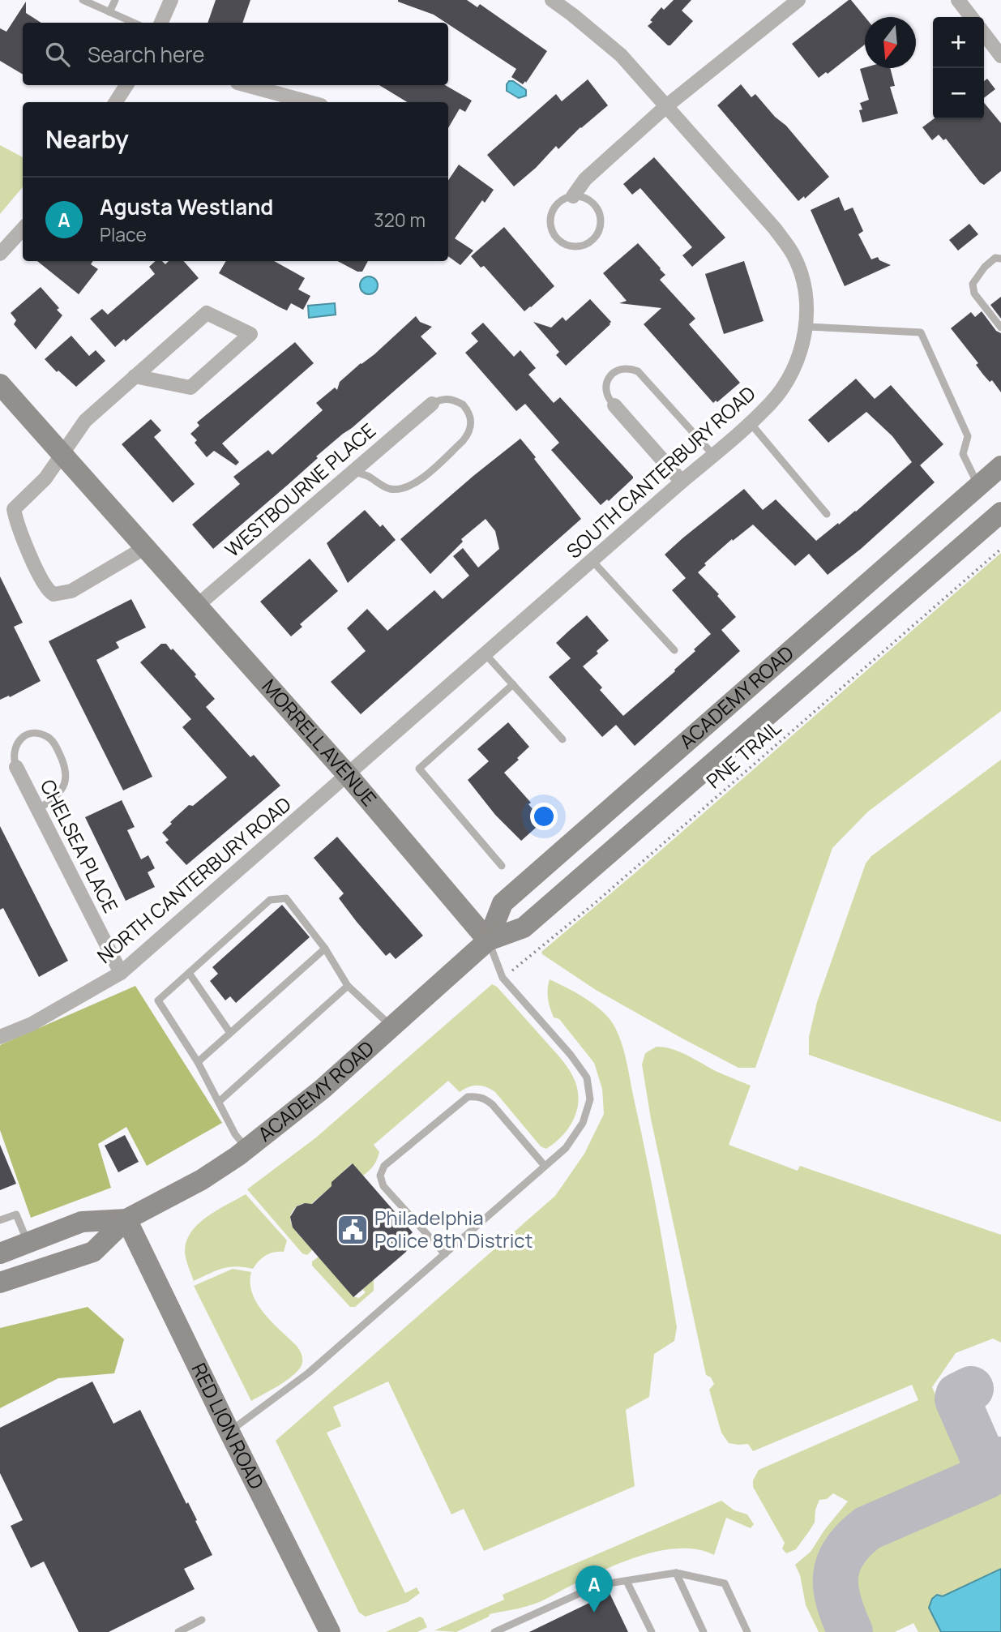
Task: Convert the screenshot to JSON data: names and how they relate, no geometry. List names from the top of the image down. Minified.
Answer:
{"streets":{"main road":["ACADEMY ROAD","MORRELL AVENUE","RED LION ROAD"],"street":["SOUTH CANTERBURY ROAD","WESTBOURNE PLACE","CHELSEA PLACE","NORTH CANTERBURY ROAD"],"path":["PNE TRAIL"]},"crossings":[["SOUTH CANTERBURY ROAD","MORRELL AVENUE"],["SOUTH CANTERBURY ROAD","NORTH CANTERBURY ROAD"],["WESTBOURNE PLACE","MORRELL AVENUE"],["ACADEMY ROAD","MORRELL AVENUE"],["ACADEMY ROAD","RED LION ROAD"],["MORRELL AVENUE","NORTH CANTERBURY ROAD"],["CHELSEA PLACE","NORTH CANTERBURY ROAD"]],"places":{"public building":["Philadelphia Police 8th District"]},"north":"bottom","page":{"map_buttons":["+","−"],"search":"Search here","heading":"Nearby","list":[{"mark":"A","name":"Agusta Westland","note":"Place","value":"320 m"}],"pins":"A"}}
